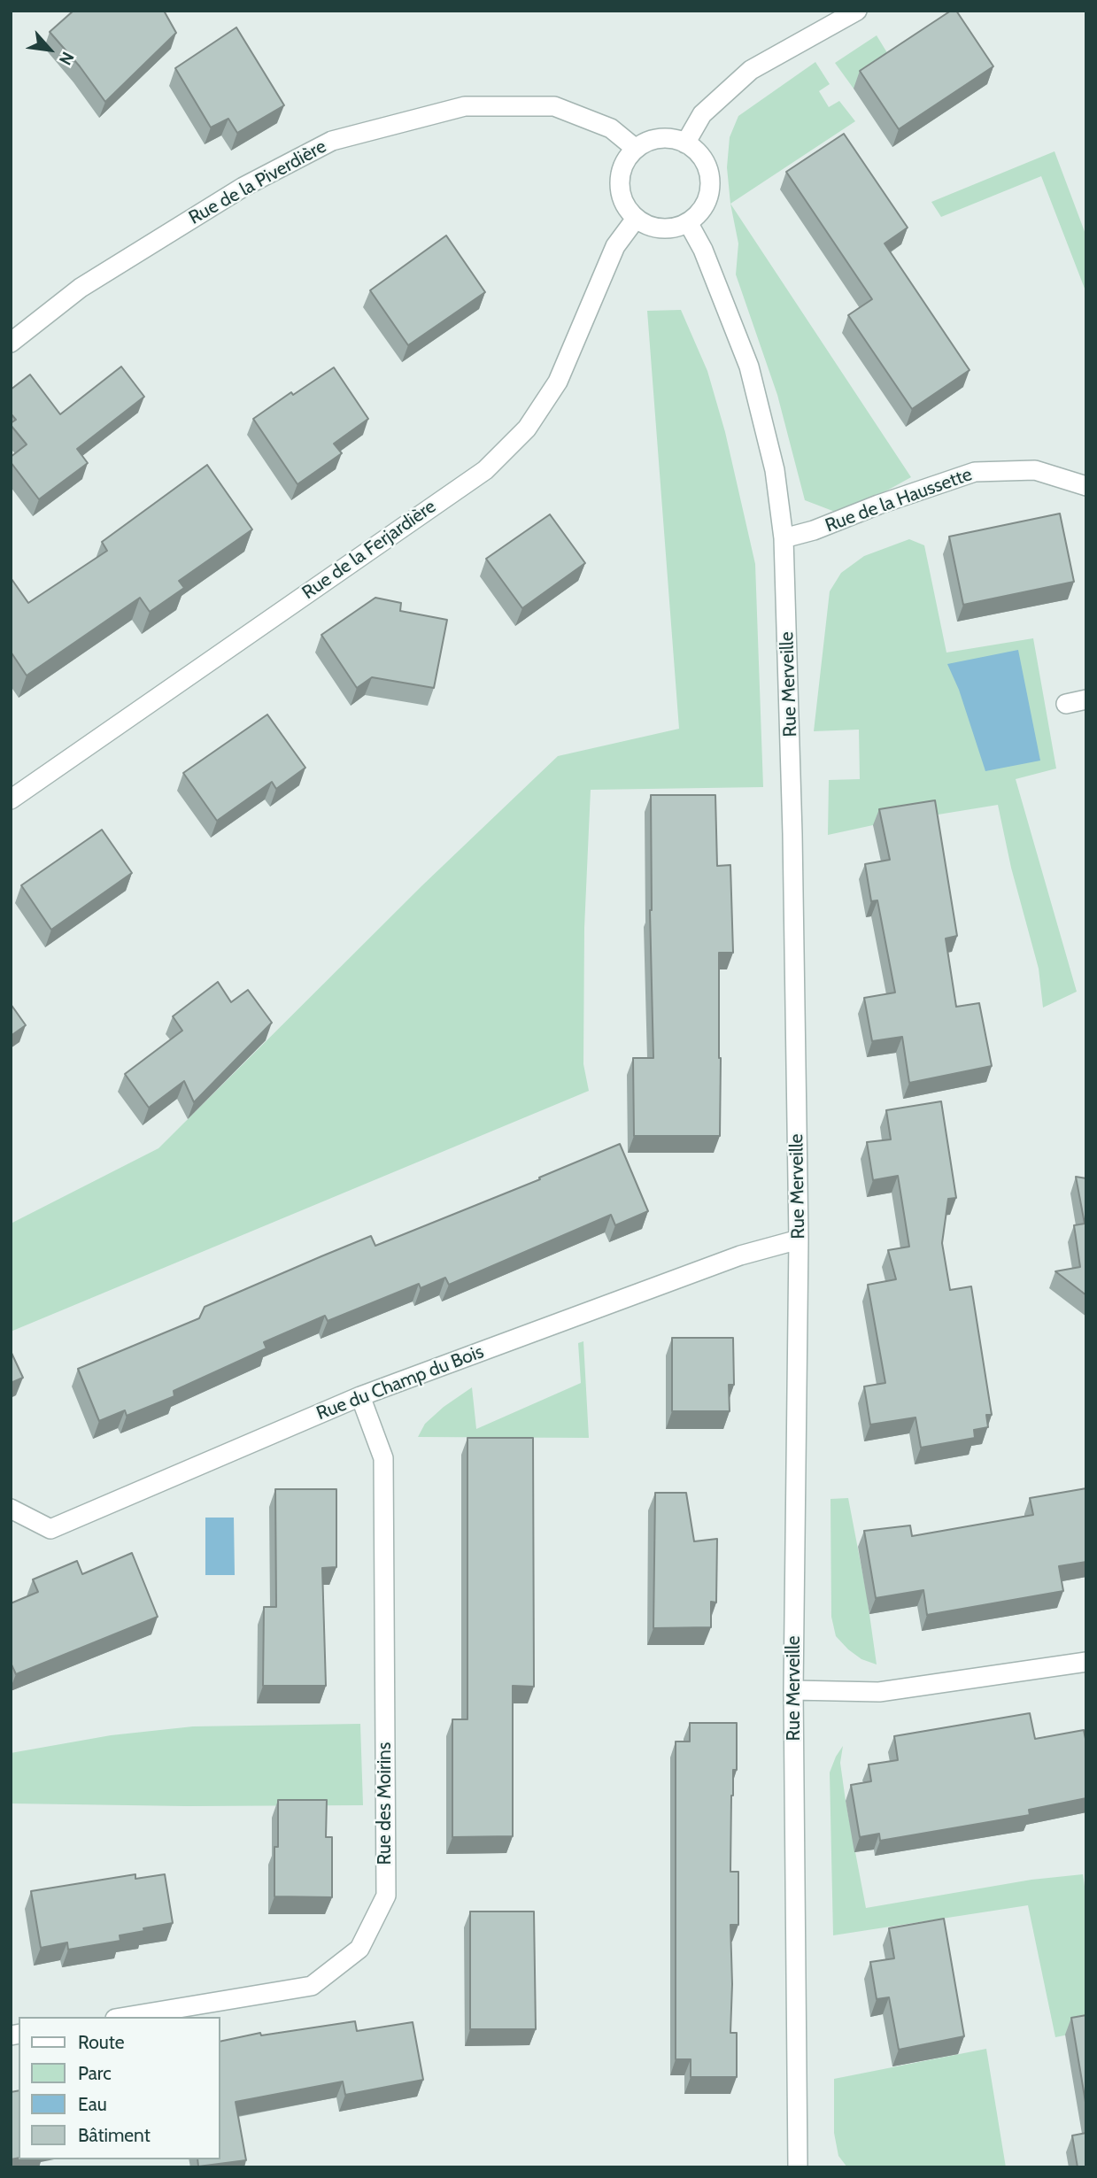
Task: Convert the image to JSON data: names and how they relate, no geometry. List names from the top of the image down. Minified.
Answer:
{"streets":{"street":["Rue de la Piverdière","Rue de la Haussette","Rue de la Ferjardière","Rue Merveille","Rue du Champ du Bois","Rue des Moirins"]},"crossings":[["Rue de la Piverdière","Rue de la Ferjardière"],["Rue de la Piverdière","Rue Merveille"],["Rue de la Haussette","Rue Merveille"],["Rue de la Ferjardière","Rue Merveille"],["Rue Merveille","Rue du Champ du Bois"],["Rue du Champ du Bois","Rue des Moirins"]],"legend":["Route","Parc","Eau","Bâtiment"],"north":"bottom right"}
